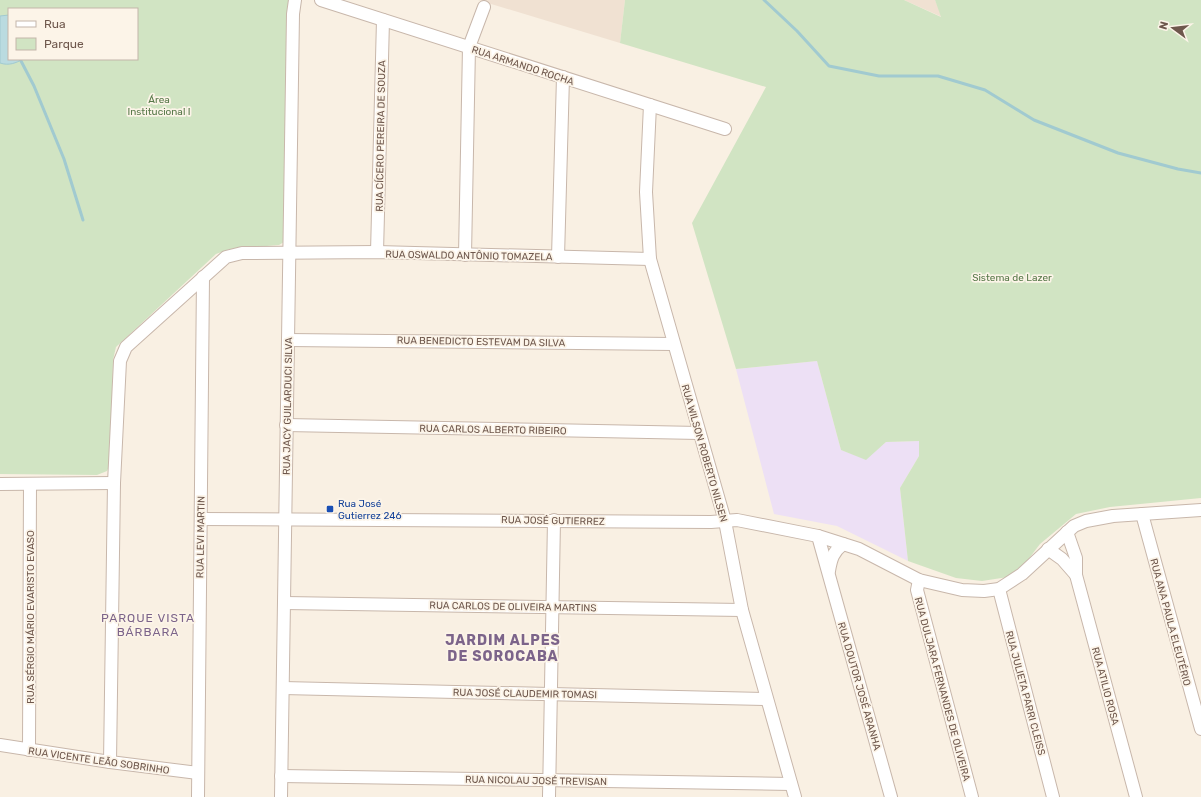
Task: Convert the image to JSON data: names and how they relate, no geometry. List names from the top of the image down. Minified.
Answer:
{"streets":{"street":["RUA ARMANDO ROCHA","RUA CÍCERO PEREIRA DE SOUZA","RUA OSWALDO ANTÔNIO TOMAZELA","RUA BENEDICTO ESTEVAM DA SILVA","RUA JACY GUILARDUCI SILVA","RUA CARLOS ALBERTO RIBEIRO","RUA WILSON ROBERTO NILSEN","RUA JOSÉ GUTIERREZ","RUA LEVI MARTIN","RUA CARLOS DE OLIVEIRA MARTINS","RUA SÉRGIO MÁRIO EVARISTO EVASO","RUA ANA PAULA ELEUTÉRIO","RUA DOUTOR JOSÉ ARANHA","RUA ATILIO ROSA","RUA DULJARA FERNANDES DE OLIVEIRA","RUA JOSÉ CLAUDEMIR TOMASI","RUA JULIETA PARRI CLEISS","RUA VICENTE LEÃO SOBRINHO","RUA NICOLAU JOSÉ TREVISAN"]},"crossings":[["RUA ARMANDO ROCHA","RUA CÍCERO PEREIRA DE SOUZA"],["RUA ARMANDO ROCHA","RUA WILSON ROBERTO NILSEN"],["RUA CÍCERO PEREIRA DE SOUZA","RUA OSWALDO ANTÔNIO TOMAZELA"],["RUA OSWALDO ANTÔNIO TOMAZELA","RUA JACY GUILARDUCI SILVA"],["RUA OSWALDO ANTÔNIO TOMAZELA","RUA WILSON ROBERTO NILSEN"],["RUA OSWALDO ANTÔNIO TOMAZELA","RUA LEVI MARTIN"],["RUA OSWALDO ANTÔNIO TOMAZELA","RUA VICENTE LEÃO SOBRINHO"],["RUA BENEDICTO ESTEVAM DA SILVA","RUA JACY GUILARDUCI SILVA"],["RUA BENEDICTO ESTEVAM DA SILVA","RUA WILSON ROBERTO NILSEN"],["RUA JACY GUILARDUCI SILVA","RUA CARLOS ALBERTO RIBEIRO"],["RUA JACY GUILARDUCI SILVA","RUA JOSÉ GUTIERREZ"],["RUA JACY GUILARDUCI SILVA","RUA CARLOS DE OLIVEIRA MARTINS"],["RUA JACY GUILARDUCI SILVA","RUA JOSÉ CLAUDEMIR TOMASI"],["RUA JACY GUILARDUCI SILVA","RUA NICOLAU JOSÉ TREVISAN"],["RUA CARLOS ALBERTO RIBEIRO","RUA WILSON ROBERTO NILSEN"],["RUA WILSON ROBERTO NILSEN","RUA JOSÉ GUTIERREZ"],["RUA WILSON ROBERTO NILSEN","RUA CARLOS DE OLIVEIRA MARTINS"],["RUA WILSON ROBERTO NILSEN","RUA JOSÉ CLAUDEMIR TOMASI"],["RUA WILSON ROBERTO NILSEN","RUA NICOLAU JOSÉ TREVISAN"],["RUA JOSÉ GUTIERREZ","RUA LEVI MARTIN"],["RUA JOSÉ GUTIERREZ","RUA DOUTOR JOSÉ ARANHA"],["RUA JOSÉ GUTIERREZ","RUA DULJARA FERNANDES DE OLIVEIRA"],["RUA JOSÉ GUTIERREZ","RUA JULIETA PARRI CLEISS"],["RUA LEVI MARTIN","RUA VICENTE LEÃO SOBRINHO"],["RUA SÉRGIO MÁRIO EVARISTO EVASO","RUA VICENTE LEÃO SOBRINHO"]],"districts":["PARQUE VISTA BÁRBARA","JARDIM ALPES DE SOROCABA"],"parks":["Área Institucional I","Sistema de Lazer"],"places":{"transit":["Rua José Gutierrez 246"]},"legend":["Rua","Parque"],"north":"left"}
